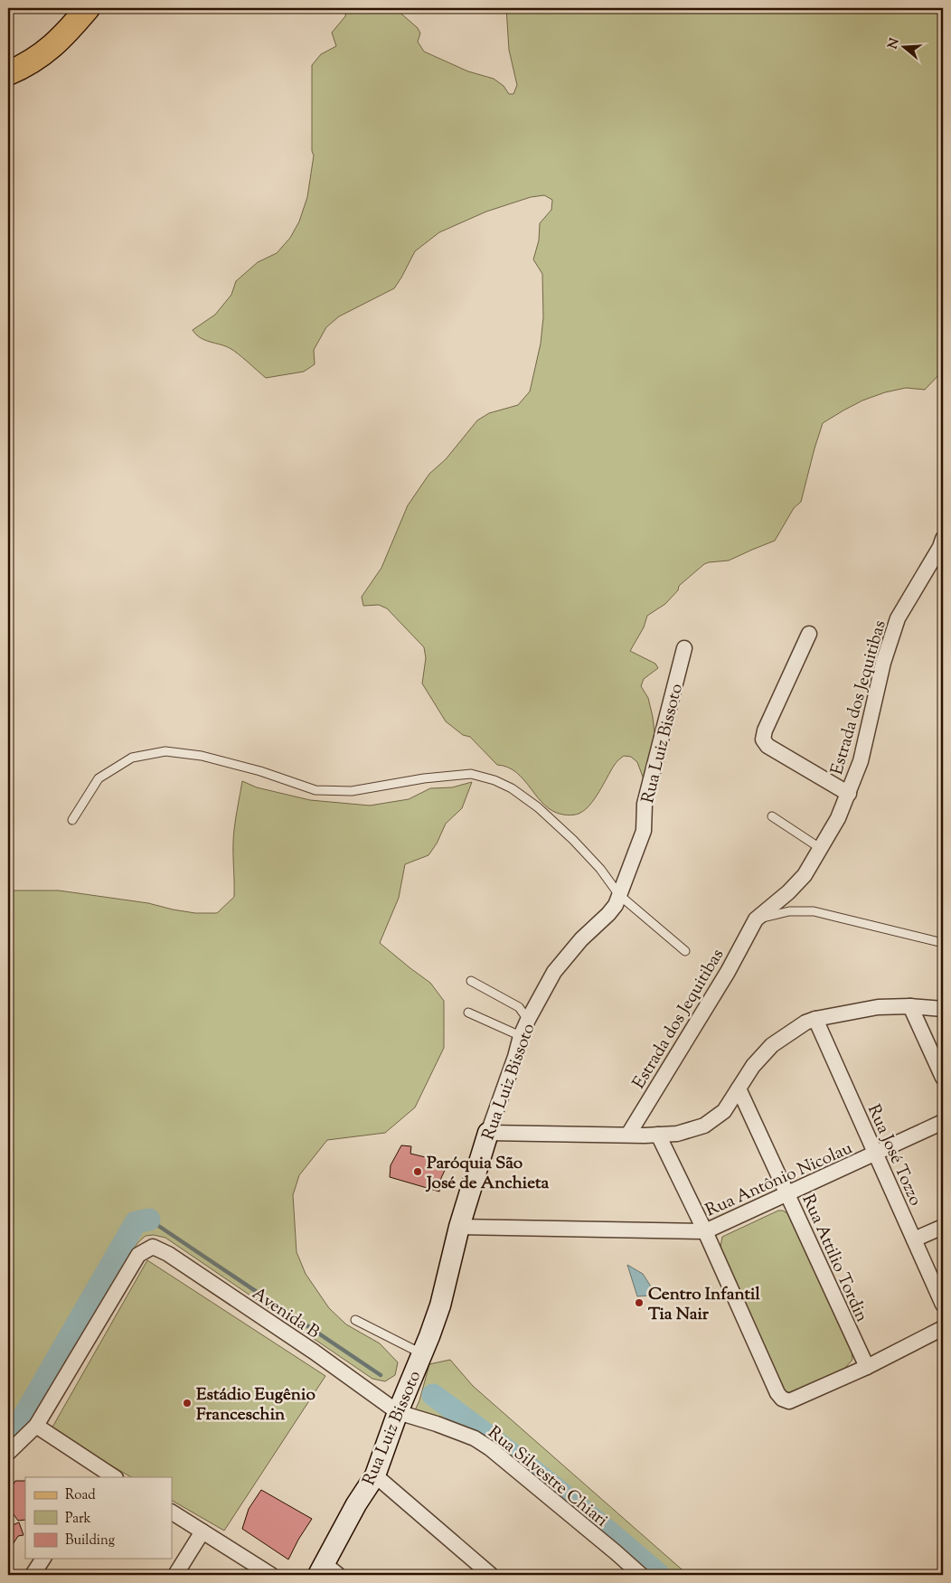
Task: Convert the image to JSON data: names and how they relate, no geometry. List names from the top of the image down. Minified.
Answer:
{"streets":{"street":["Estrada dos Jequitibas","Rua Luiz Bissoto","Rua José Tozzo","Rua Antônio Nicolau","Rua Attilio Tordin","Avenida B","Rua Silvestre Chiari"]},"crossings":[["Rua Luiz Bissoto","Rua Antônio Nicolau"],["Rua Luiz Bissoto","Avenida B"],["Rua Luiz Bissoto","Rua Silvestre Chiari"],["Rua José Tozzo","Rua Antônio Nicolau"],["Rua Antônio Nicolau","Rua Attilio Tordin"],["Avenida B","Rua Silvestre Chiari"]],"places":["Paróquia São José de Anchieta","Centro Infantil Tia Nair","Estádio Eugênio Franceschin"],"legend":["Road","Park","Building"],"north":"left"}
